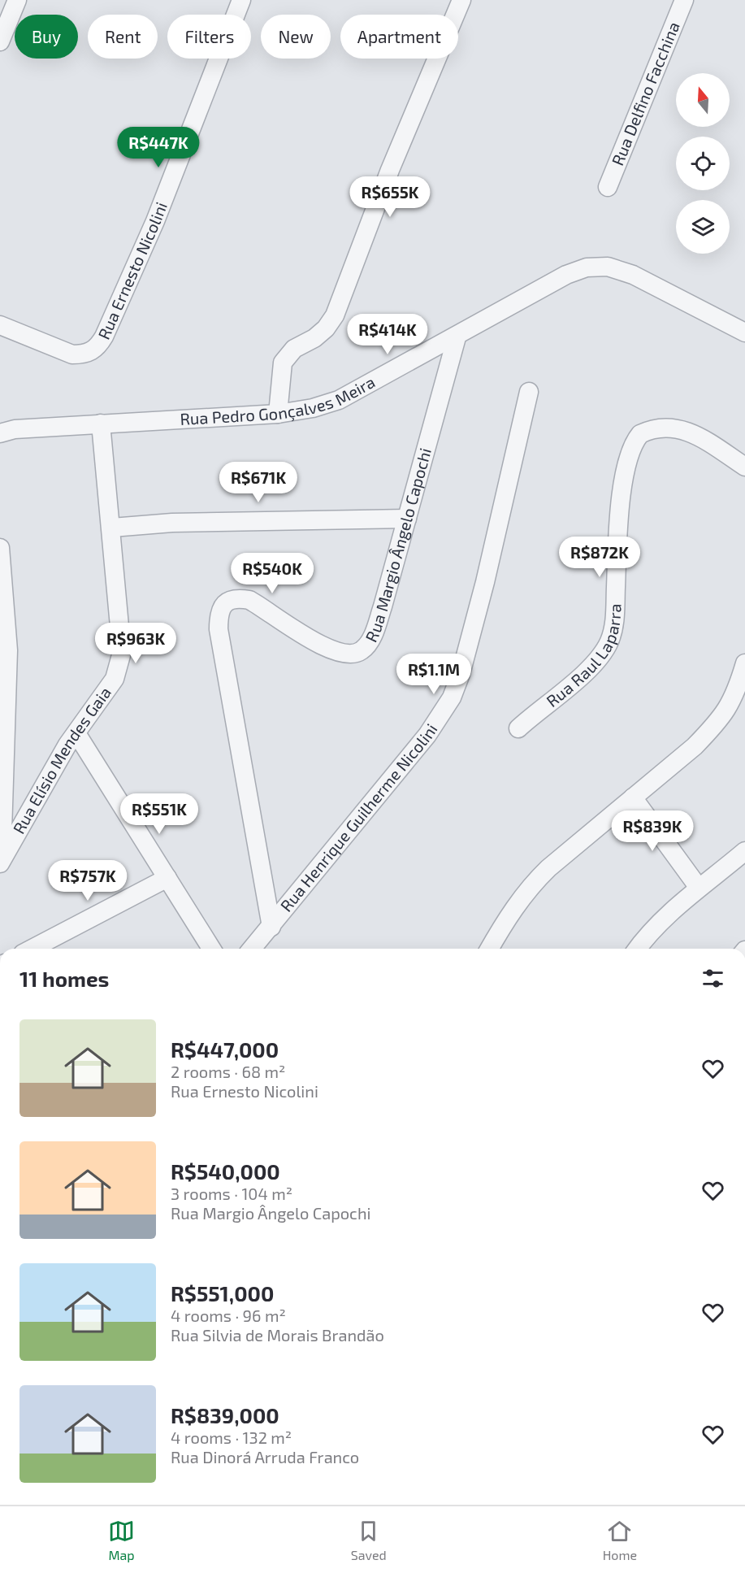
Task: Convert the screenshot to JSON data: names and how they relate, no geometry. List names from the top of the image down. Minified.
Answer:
{"streets":{"street":["Rua Delfino Facchina","Rua Ernesto Nicolini","Rua Pedro Gonçalves Meira","Rua Margio Ângelo Capochi","Rua Raul Laparra","Rua Elísio Mendes Gaia","Rua Henrique Guilherme Nicolini"]},"crossings":[["Rua Pedro Gonçalves Meira","Rua Margio Ângelo Capochi"],["Rua Pedro Gonçalves Meira","Rua Elísio Mendes Gaia"],["Rua Margio Ângelo Capochi","Rua Henrique Guilherme Nicolini"]],"north":"top","page":{"chip":["Buy","Rent","Filters","New","Apartment"],"price":["R$447K","R$655K","R$414K","R$671K","R$872K","R$540K","R$963K","R$1.1M","R$551K","R$839K","R$757K"],"heading":"11 homes","list":[{"name":"R$447,000","note":"2 rooms · 68 m² · Rua Ernesto Nicolini"},{"name":"R$540,000","note":"3 rooms · 104 m² · Rua Margio Ângelo Capochi"},{"name":"R$551,000","note":"4 rooms · 96 m² · Rua Silvia de Morais Brandão"},{"name":"R$839,000","note":"4 rooms · 132 m² · Rua Dinorá Arruda Franco"}],"tabs":["Map","Saved","Home"]}}
